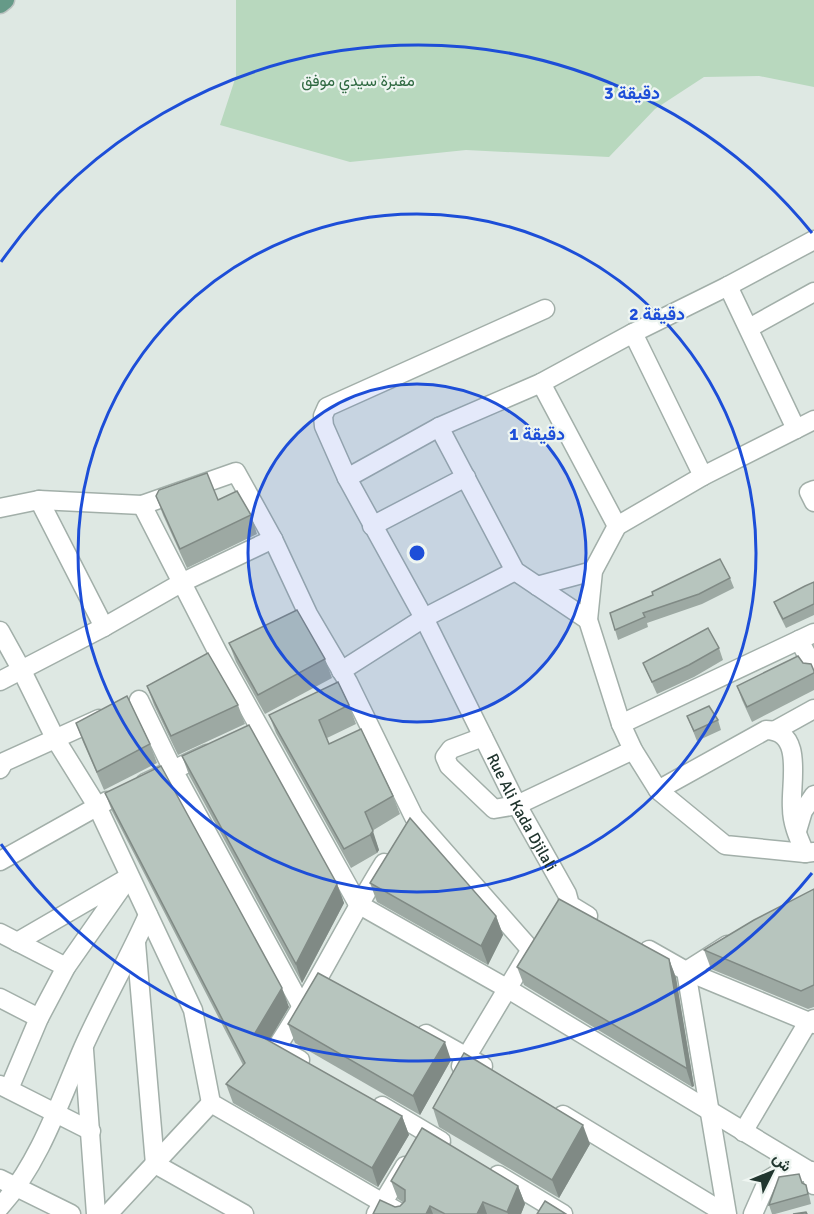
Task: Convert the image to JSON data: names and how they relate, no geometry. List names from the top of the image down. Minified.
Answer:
{"streets":{"street":["Rue Ali Kada Djilali"]},"parks":["مقبرة سيدي موفق"],"north":"top right","rings":["3 دقيقة","2 دقيقة","1 دقيقة"]}
